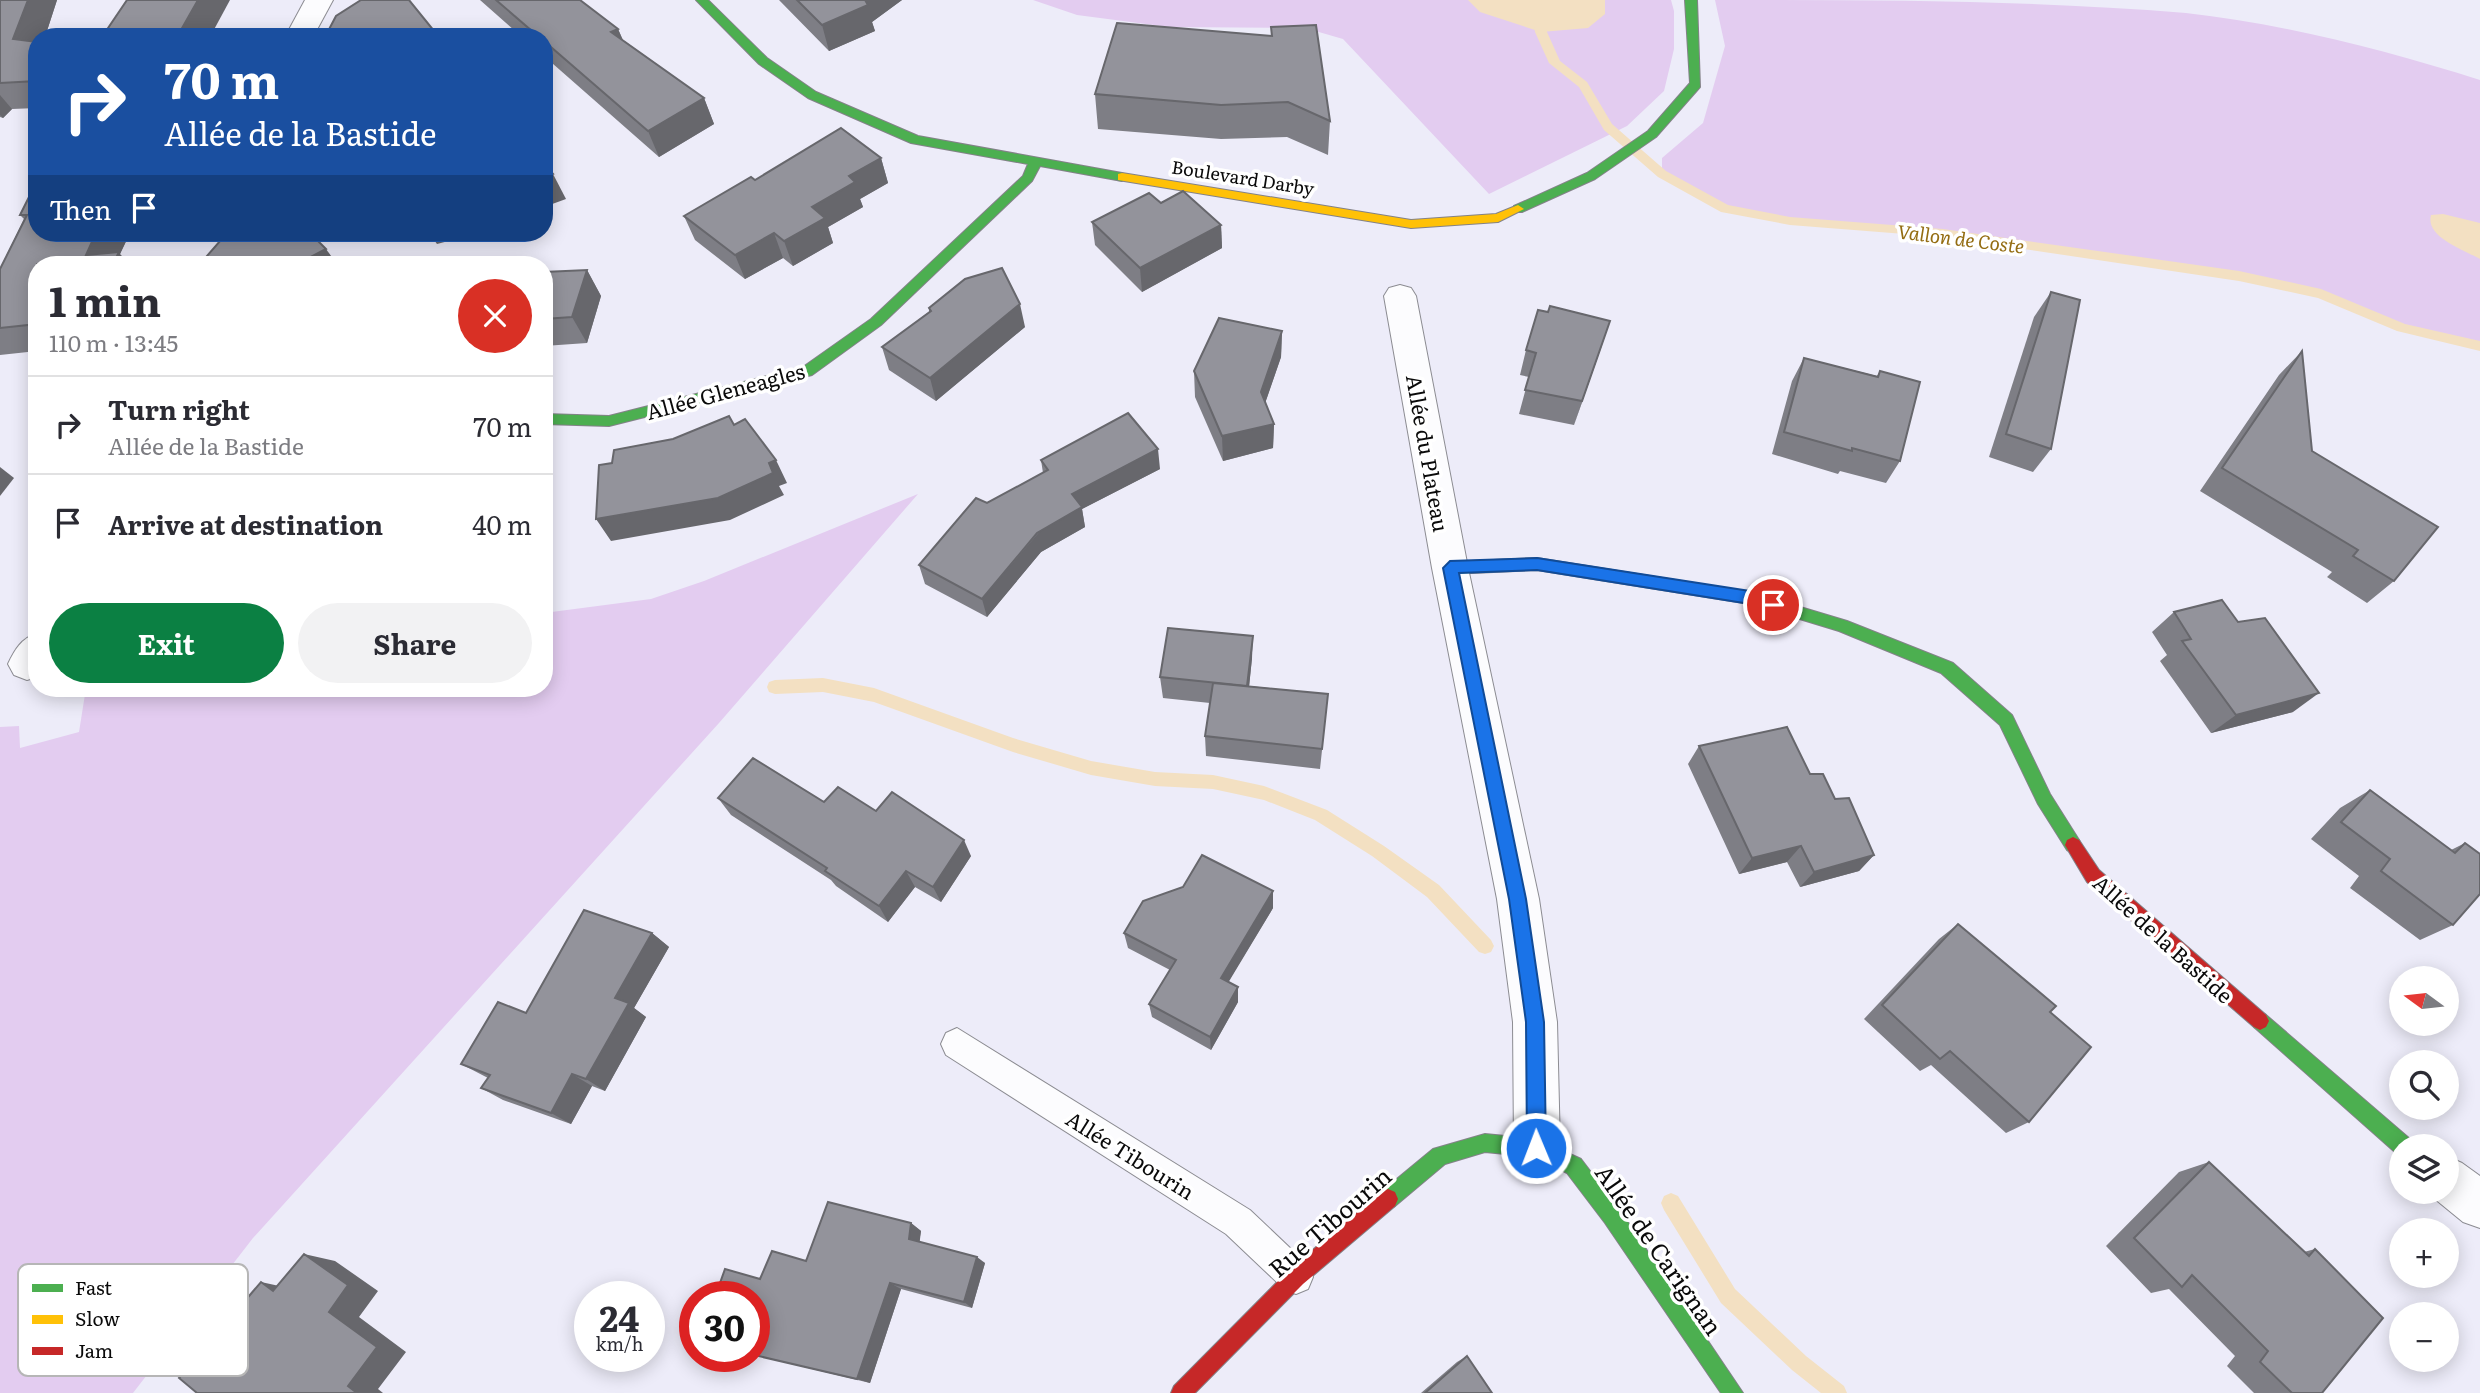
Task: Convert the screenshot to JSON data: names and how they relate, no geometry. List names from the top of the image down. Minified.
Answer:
{"streets":{"street":["Boulevard Darby","Allée Gleneagles","Allée du Plateau","Allée de la Bastide","Rue Tibourin","Allée de Carignan"],"lane":["Allée Tibourin"]},"crossings":[["Boulevard Darby","Allée Gleneagles"],["Allée du Plateau","Allée de la Bastide"],["Allée du Plateau","Rue Tibourin"],["Allée du Plateau","Allée de Carignan"],["Allée Tibourin","Rue Tibourin"],["Rue Tibourin","Allée de Carignan"]],"water":["Vallon de Coste"],"legend":["Fast","Slow","Jam"],"north":"left","page":{"turn":["70 m","Allée de la Bastide"],"then":"Then","heading":["1 min","110 m · 13:45"],"list":[{"name":"Turn right","note":"Allée de la Bastide","value":"70 m"},{"name":"Arrive at destination","value":"40 m"}],"buttons":["Exit","Share"],"map_buttons":["+","−"],"speed":"24 km/h","limit":"30"}}
